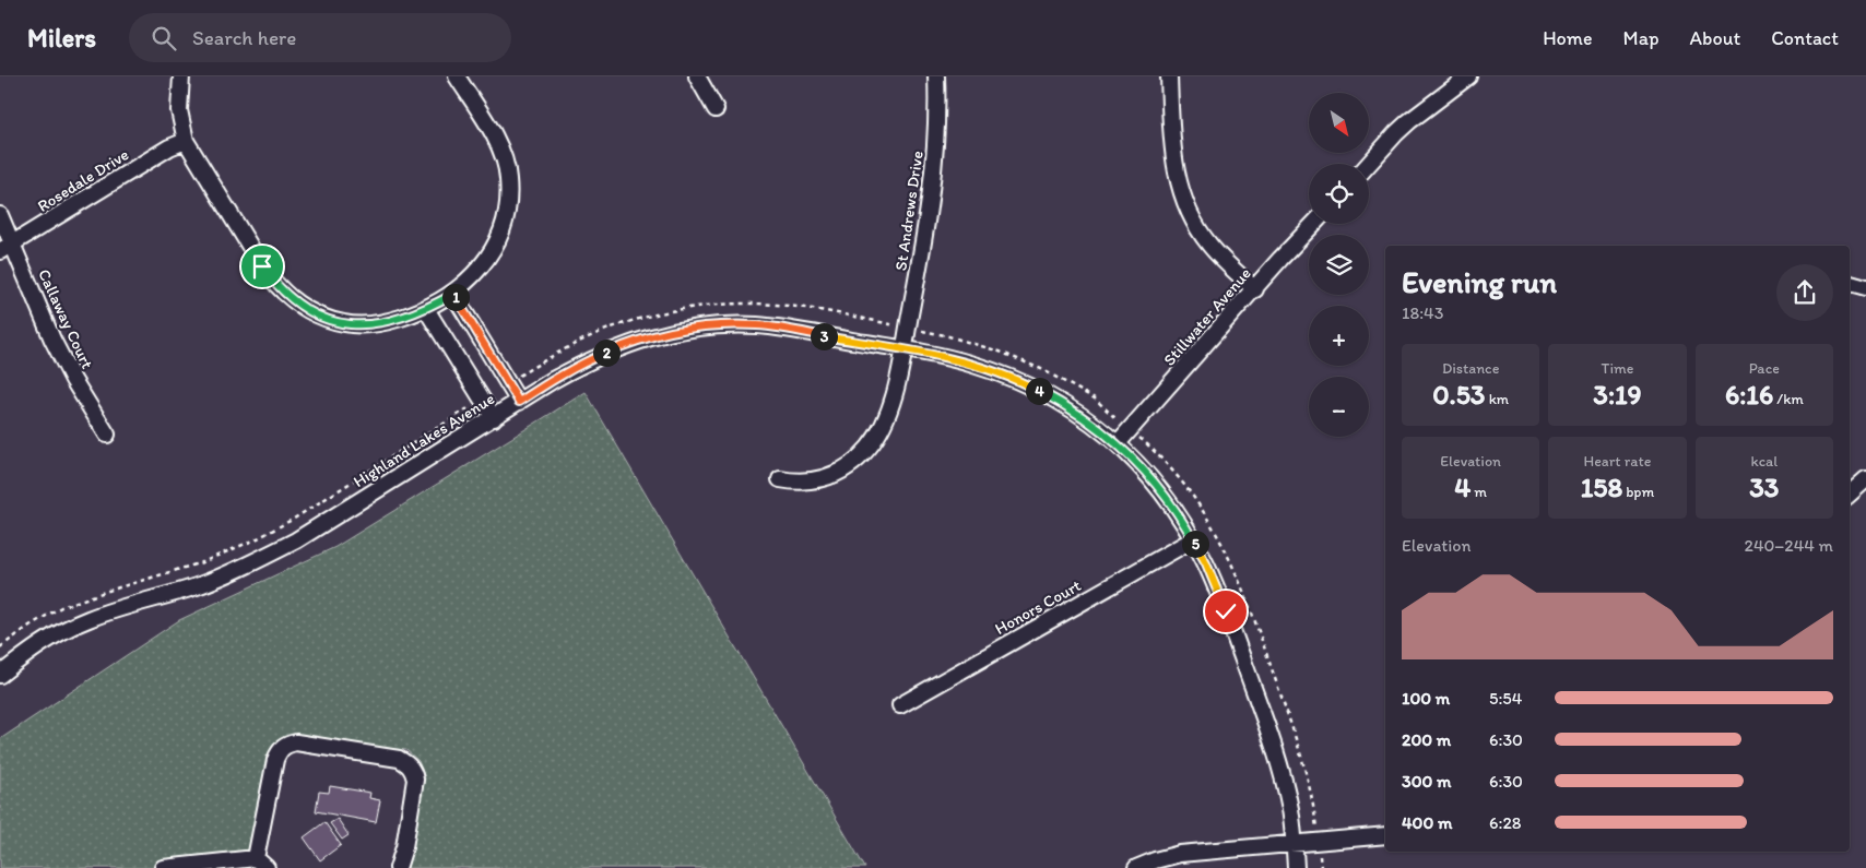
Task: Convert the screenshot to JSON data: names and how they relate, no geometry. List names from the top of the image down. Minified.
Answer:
{"streets":{"street":["Rosedale Drive","St Andrews Drive","Stillwater Avenue","Callaway Court","Highland Lakes Avenue","Honors Court"]},"crossings":[["Rosedale Drive","Callaway Court"],["St Andrews Drive","Highland Lakes Avenue"],["Stillwater Avenue","Highland Lakes Avenue"],["Highland Lakes Avenue","Honors Court"]],"north":"bottom right","page":{"header":"Milers","search":"Search here","nav":["Home","Map","About","Contact"],"map_buttons":["+","−"],"heading":["Evening run","18:43"],"pins":["1","3","2","4","5"],"stats":[["Distance","0.53 km"],["Time","3:19"],["Pace","6:16 /km"],["Elevation","4 m"],["Heart rate","158 bpm"],["kcal","33"]],"chart":["Elevation","240–244 m"],"list":[{"name":"100 m","note":"5:54"},{"name":"200 m","note":"6:30"},{"name":"300 m","note":"6:30"},{"name":"400 m","note":"6:28"}]}}
